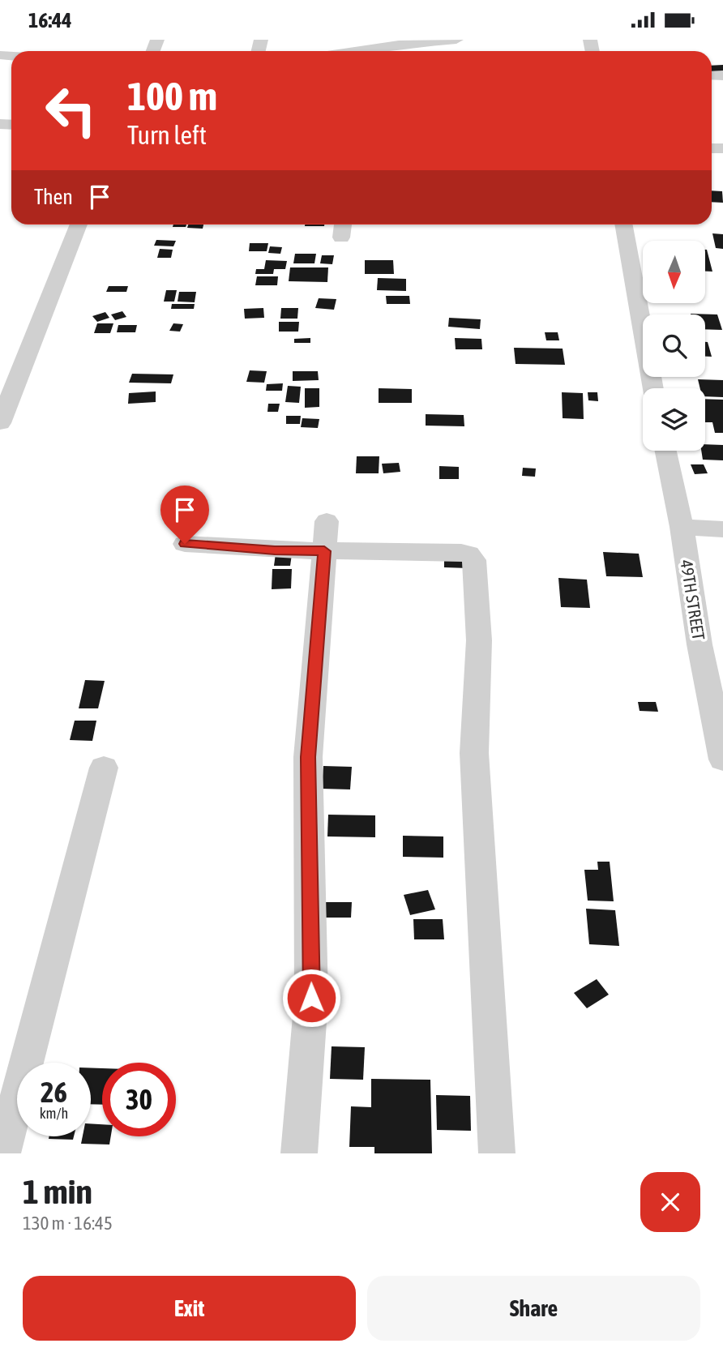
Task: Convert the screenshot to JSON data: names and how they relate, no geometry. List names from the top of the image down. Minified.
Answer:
{"streets":{"street":["49TH STREET"]},"north":"bottom","page":{"status":"16:44","turn":["100 m","Turn left"],"then":"Then","speed":"26 km/h","limit":"30","heading":["1 min","130 m · 16:45"],"buttons":["Exit","Share"]}}
